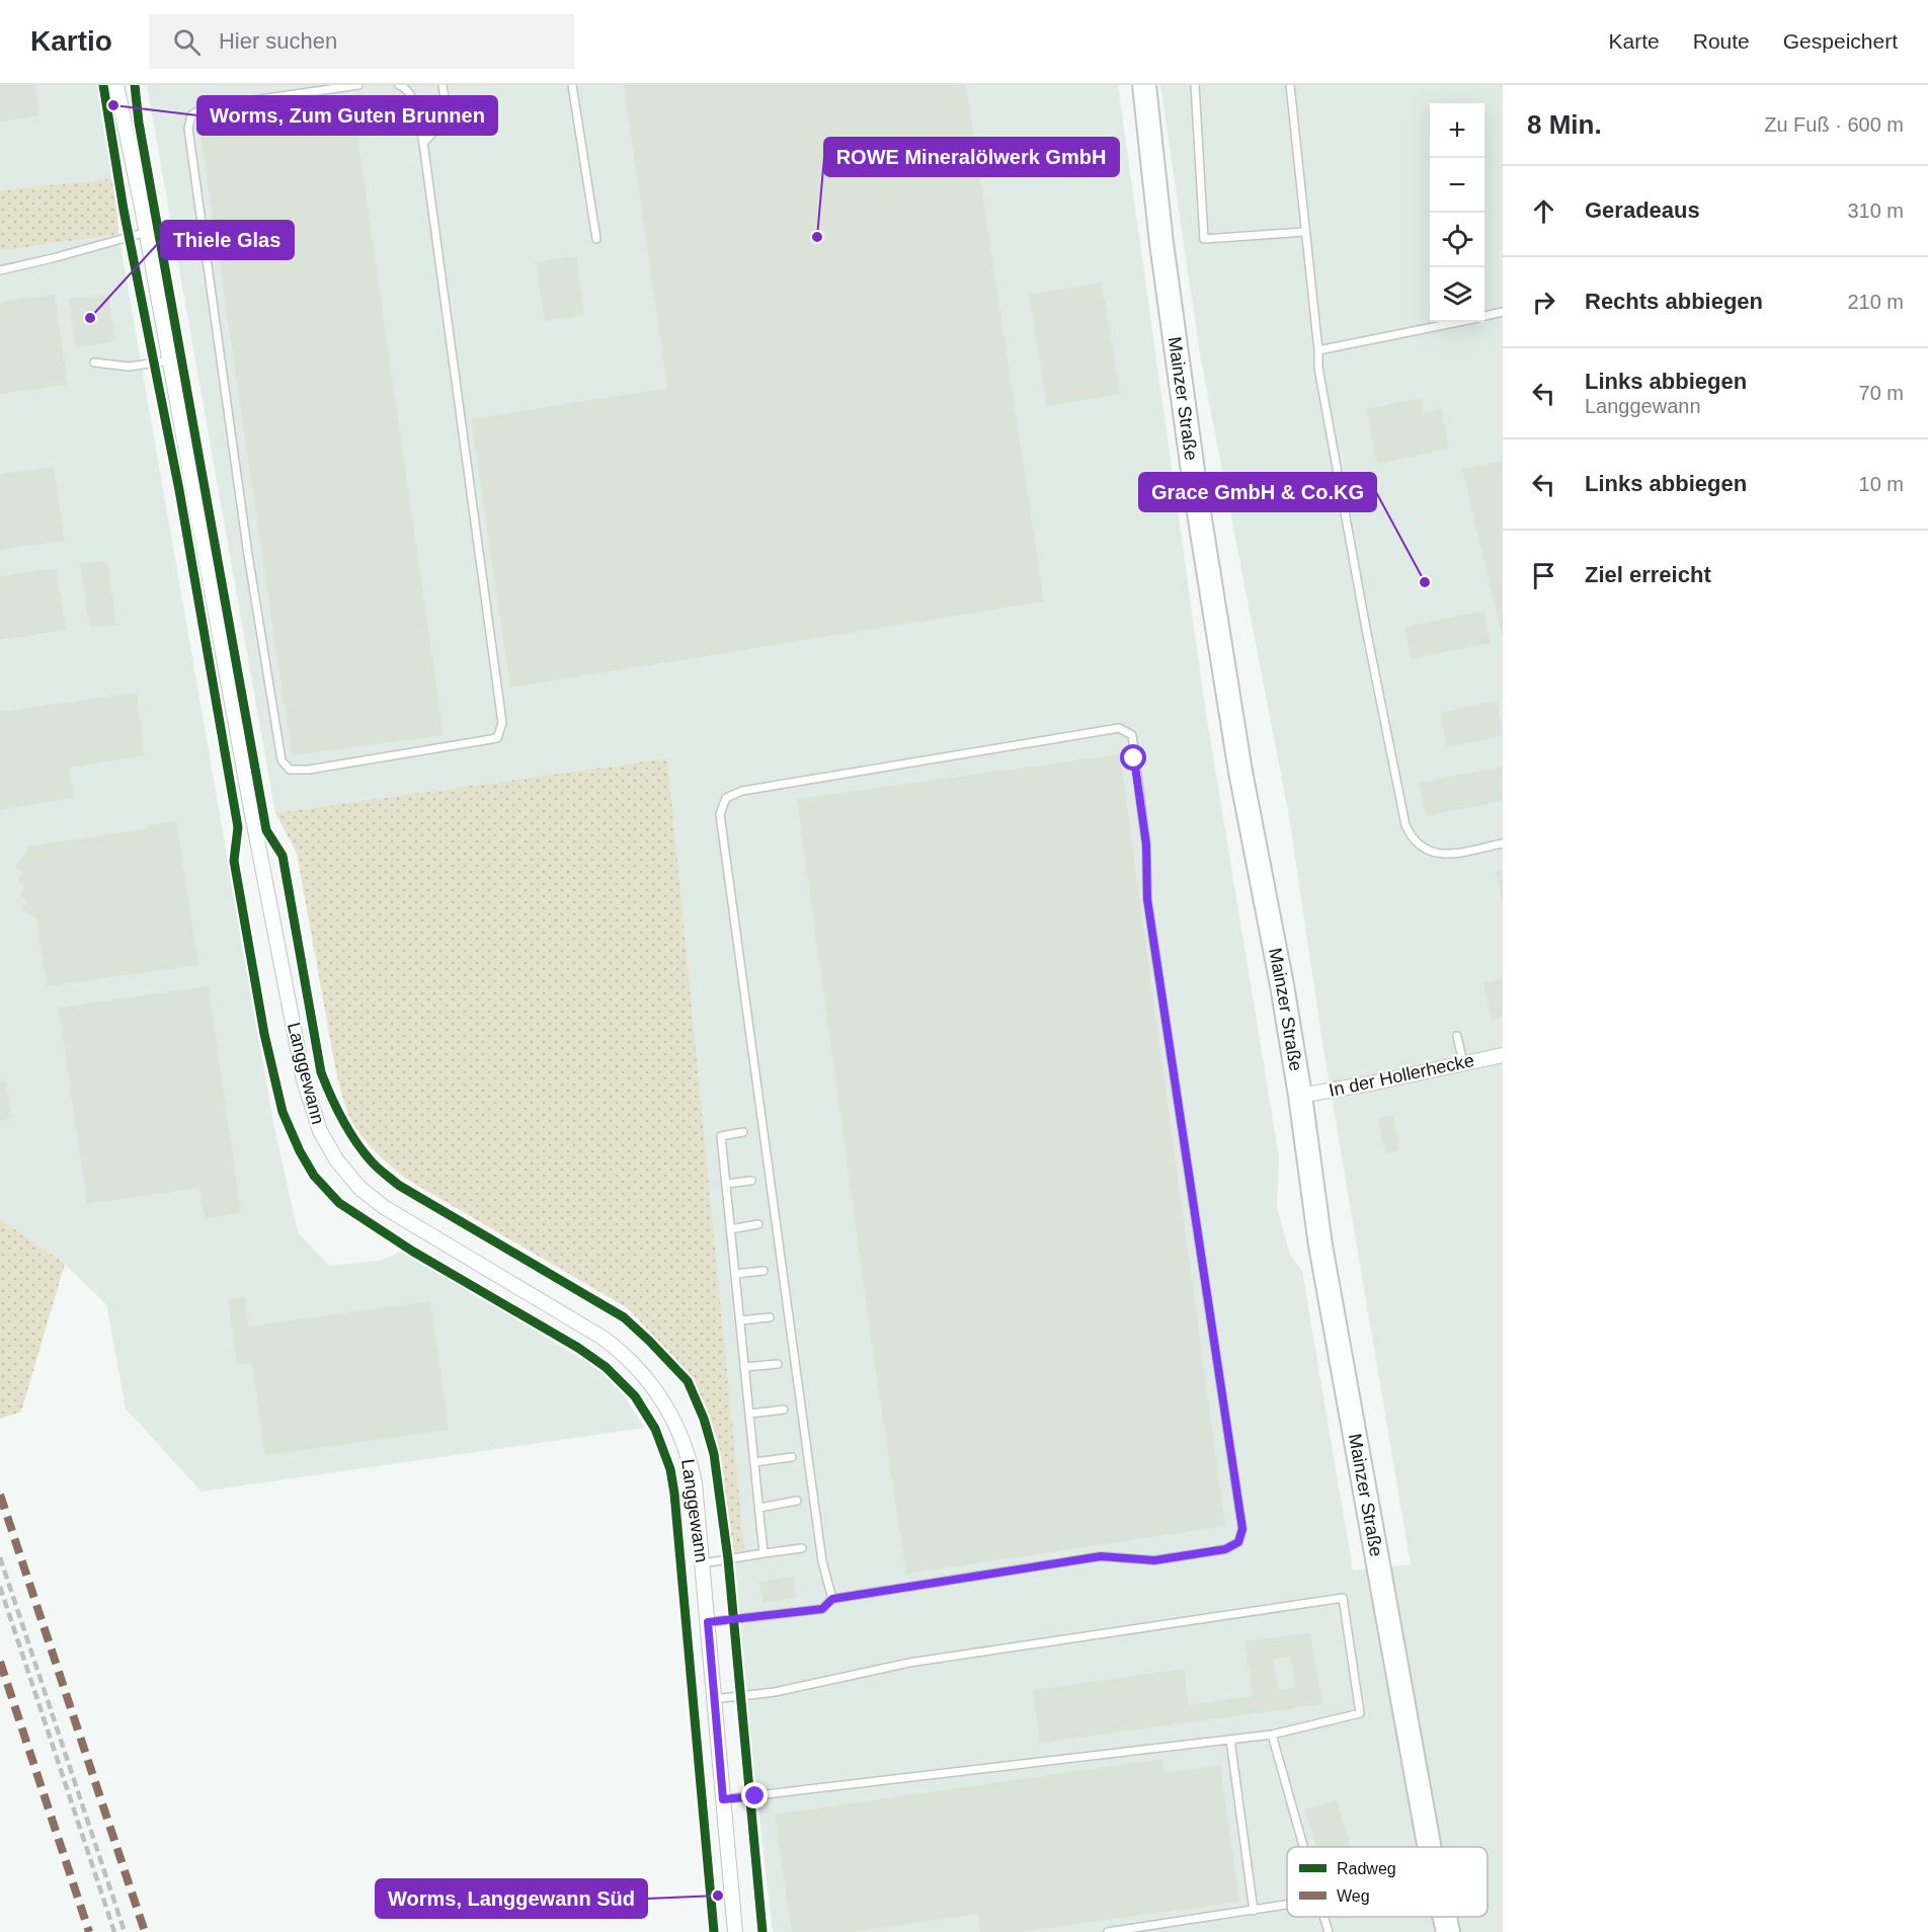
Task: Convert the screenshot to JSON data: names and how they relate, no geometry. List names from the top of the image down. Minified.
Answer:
{"streets":{"main road":["Mainzer Straße"],"street":["Langgewann","In der Hollerhecke"]},"crossings":[["Mainzer Straße","In der Hollerhecke"]],"places":["Worms, Zum Guten Brunnen","ROWE Mineralölwerk GmbH","Thiele Glas","Grace GmbH & Co.KG","Worms, Langgewann Süd"],"legend":["Radweg","Weg"],"page":{"header":"Kartio","search":"Hier suchen","nav":["Karte","Route","Gespeichert"],"heading":["8 Min.","Zu Fuß · 600 m"],"map_buttons":["+","−"],"list":[["Geradeaus","310 m"],["Rechts abbiegen","210 m"],["Links abbiegen","Langgewann","70 m"],["Links abbiegen","10 m"],"Ziel erreicht"]}}
